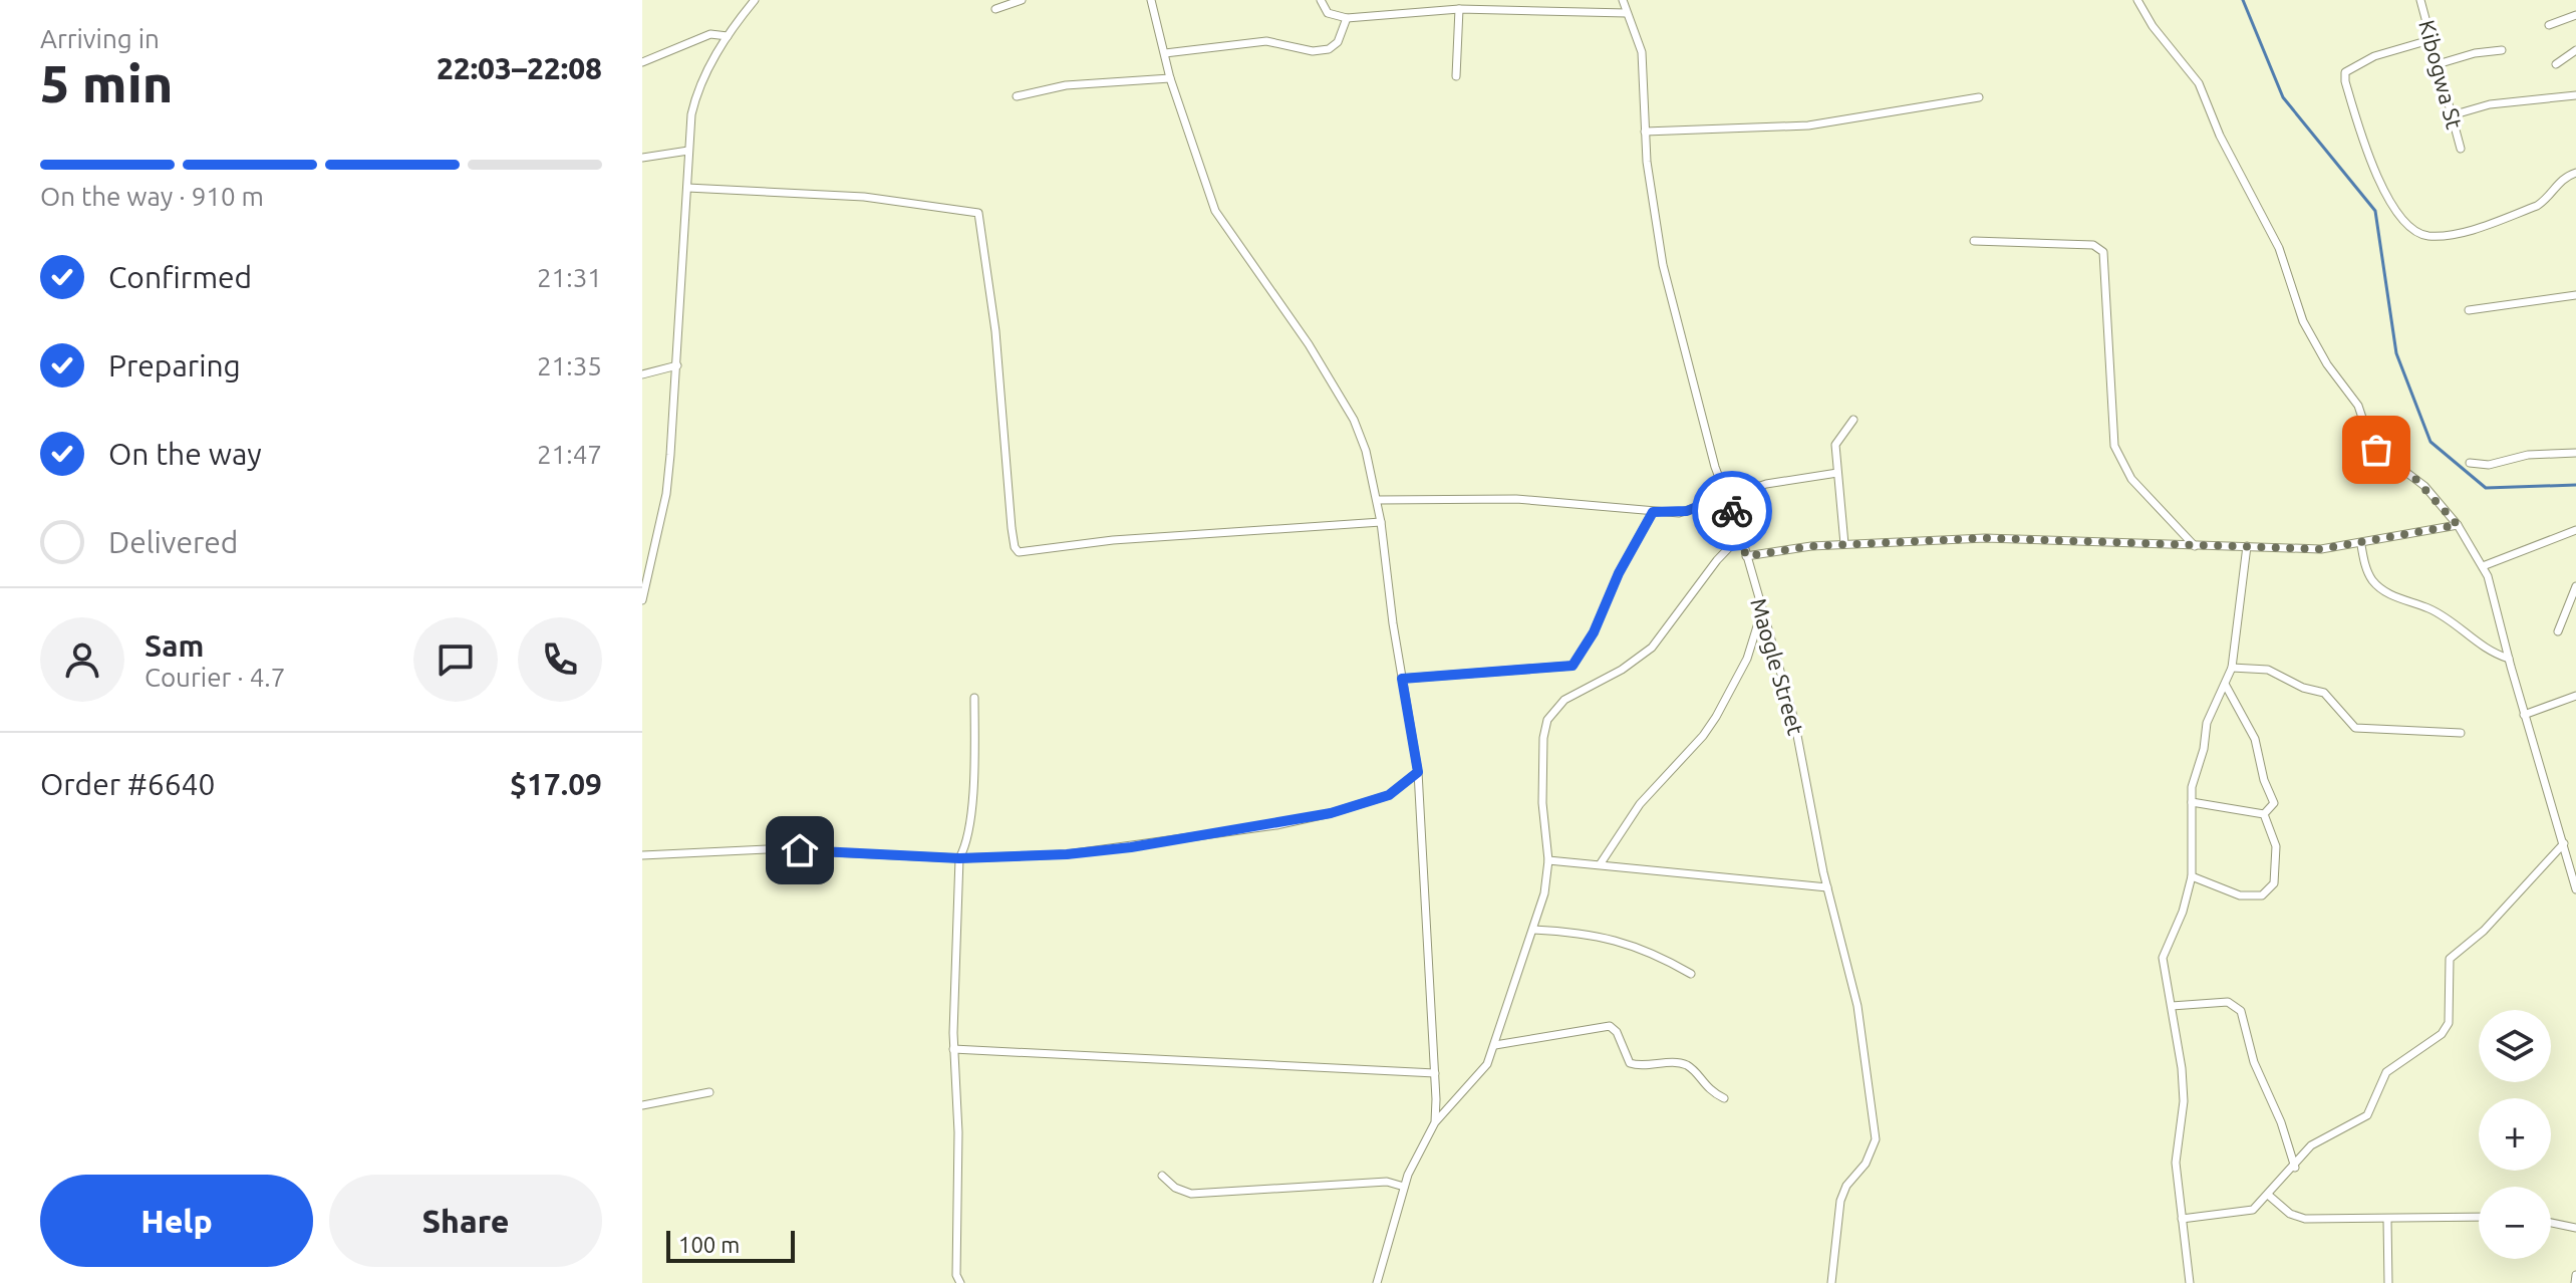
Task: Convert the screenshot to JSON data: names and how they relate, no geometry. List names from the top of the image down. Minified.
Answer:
{"streets":{"street":["Kibogwa St","Maogle Street"]},"scale_bar":"100 m","page":{"heading":["5 min","Arriving in","22:03–22:08"],"panel":["Sam","Courier · 4.7","Order #6640","$17.09"],"bar":"On the way · 910 m","list":[["Confirmed","21:31"],["Preparing","21:35"],["On the way","21:47"],"Delivered"],"map_buttons":["+","−"],"buttons":["Help","Share"],"scale":"100 m"}}
